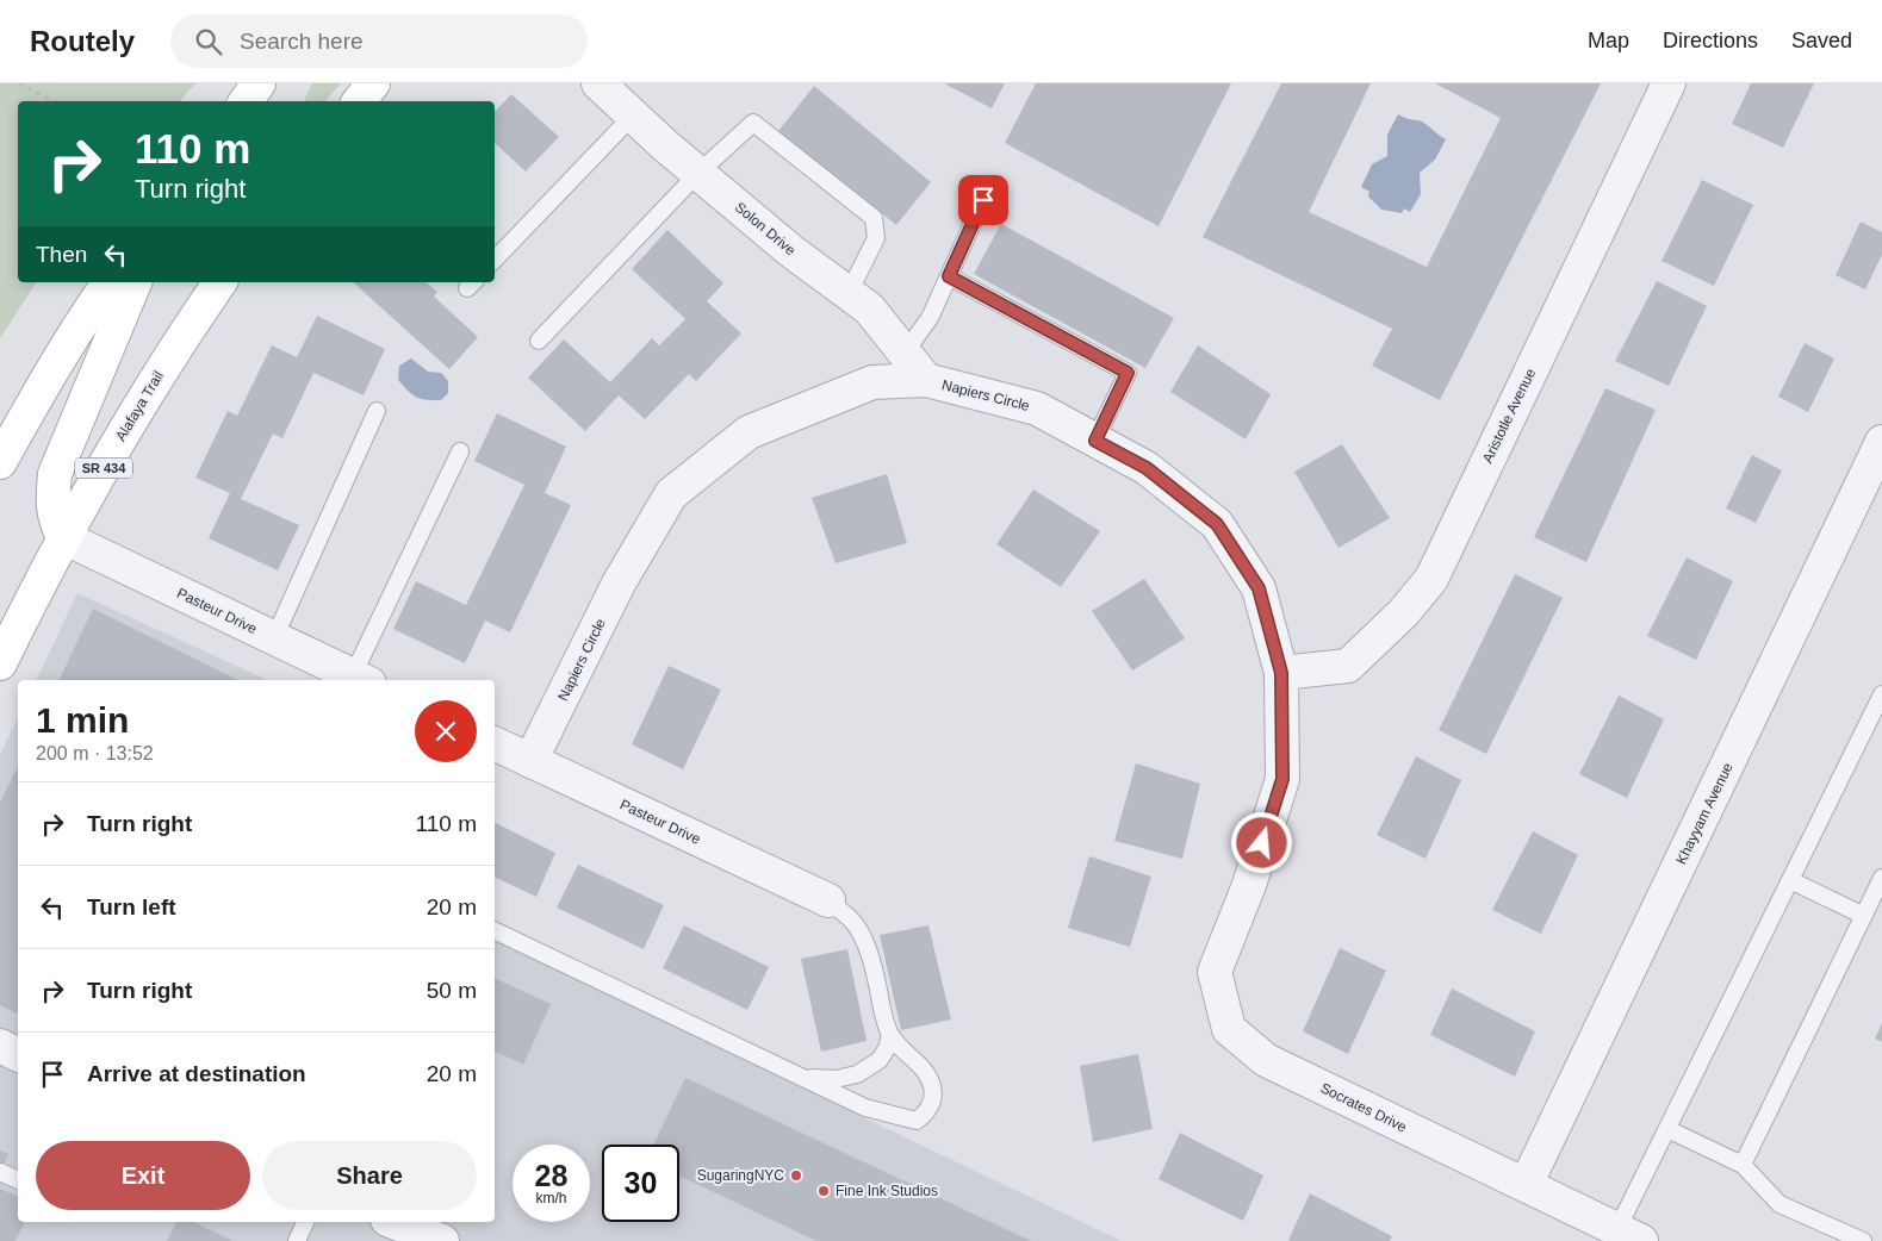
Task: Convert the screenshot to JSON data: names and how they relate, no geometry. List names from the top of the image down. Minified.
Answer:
{"streets":{"main road":["Alafaya Trail","SR 434"],"street":["Solon Drive","Napiers Circle","Aristotle Avenue","Pasteur Drive","Khayyam Avenue","Socrates Drive"]},"crossings":[["Solon Drive","Napiers Circle"],["Napiers Circle","Aristotle Avenue"],["Napiers Circle","Pasteur Drive"],["Napiers Circle","Socrates Drive"],["Alafaya Trail","Pasteur Drive"],["Khayyam Avenue","Socrates Drive"]],"places":["SugaringNYC","Fine Ink Studios"],"page":{"header":"Routely","search":"Search here","nav":["Map","Directions","Saved"],"turn":["110 m","Turn right"],"then":"Then","heading":["1 min","200 m · 13:52"],"list":[{"name":"Turn right","value":"110 m"},{"name":"Turn left","value":"20 m"},{"name":"Turn right","value":"50 m"},{"name":"Arrive at destination","value":"20 m"}],"buttons":["Exit","Share"],"speed":"28 km/h","limit":"30"}}
